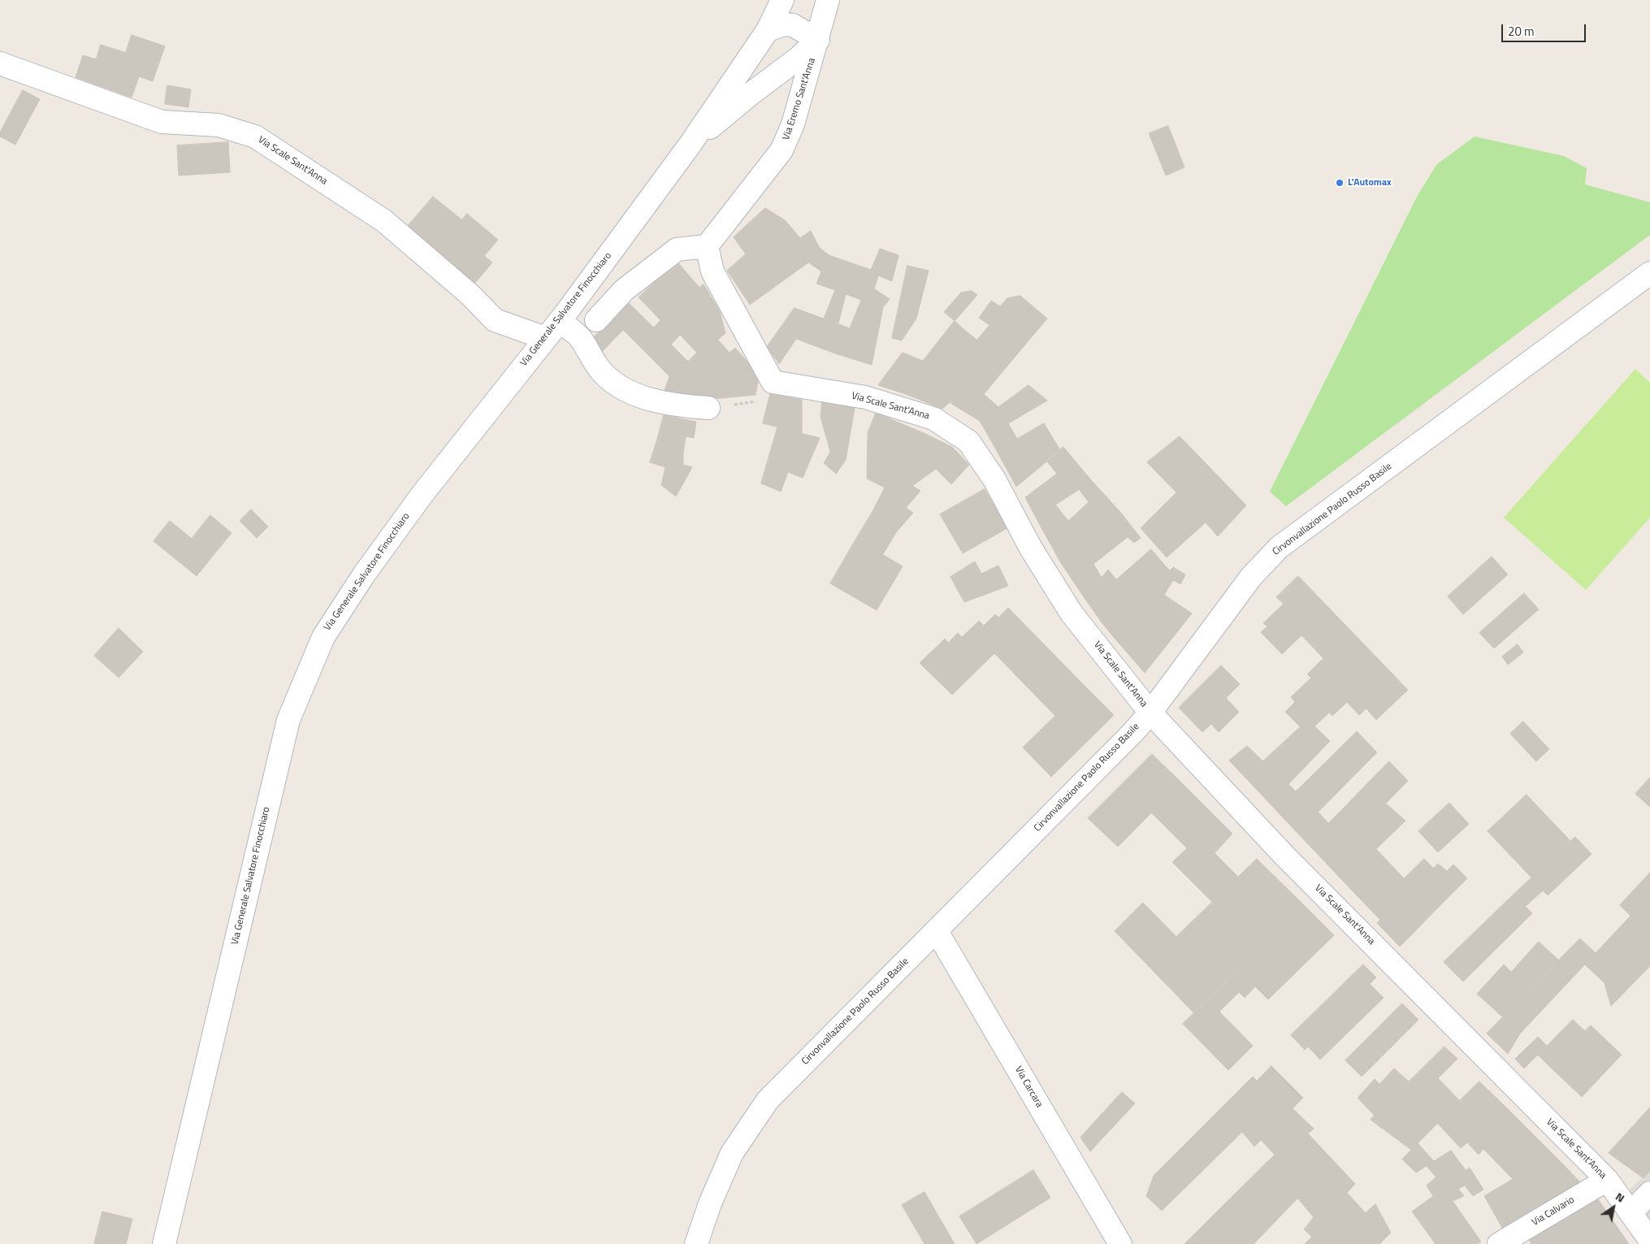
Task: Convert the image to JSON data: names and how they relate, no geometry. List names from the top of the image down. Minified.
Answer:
{"streets":{"street":["Via Eremo Sant'Anna","Via Scale Sant'Anna","Via Generale Salvatore Finocchiaro","Cirvonvallazione Paolo Russo Basile","Via Carcara","Via Calvario"]},"crossings":[["Via Scale Sant'Anna","Via Generale Salvatore Finocchiaro"],["Via Scale Sant'Anna","Cirvonvallazione Paolo Russo Basile"],["Via Scale Sant'Anna","Via Calvario"],["Cirvonvallazione Paolo Russo Basile","Via Carcara"]],"places":["L'Automax"],"scale_bar":"20 m","north":"top right"}
